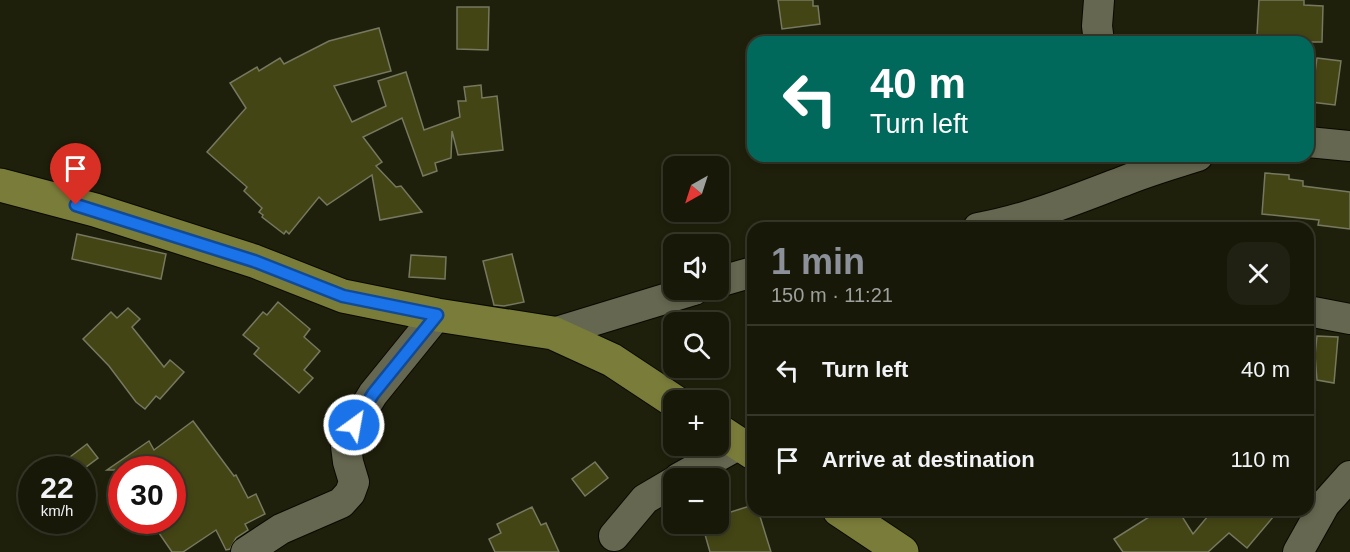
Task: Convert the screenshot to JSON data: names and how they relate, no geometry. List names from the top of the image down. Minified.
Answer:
{"north":"bottom left","page":{"turn":["40 m","Turn left"],"map_buttons":["+","−"],"heading":["1 min","150 m · 11:21"],"list":[{"name":"Turn left","value":"40 m"},{"name":"Arrive at destination","value":"110 m"}],"speed":"22 km/h","limit":"30"}}
